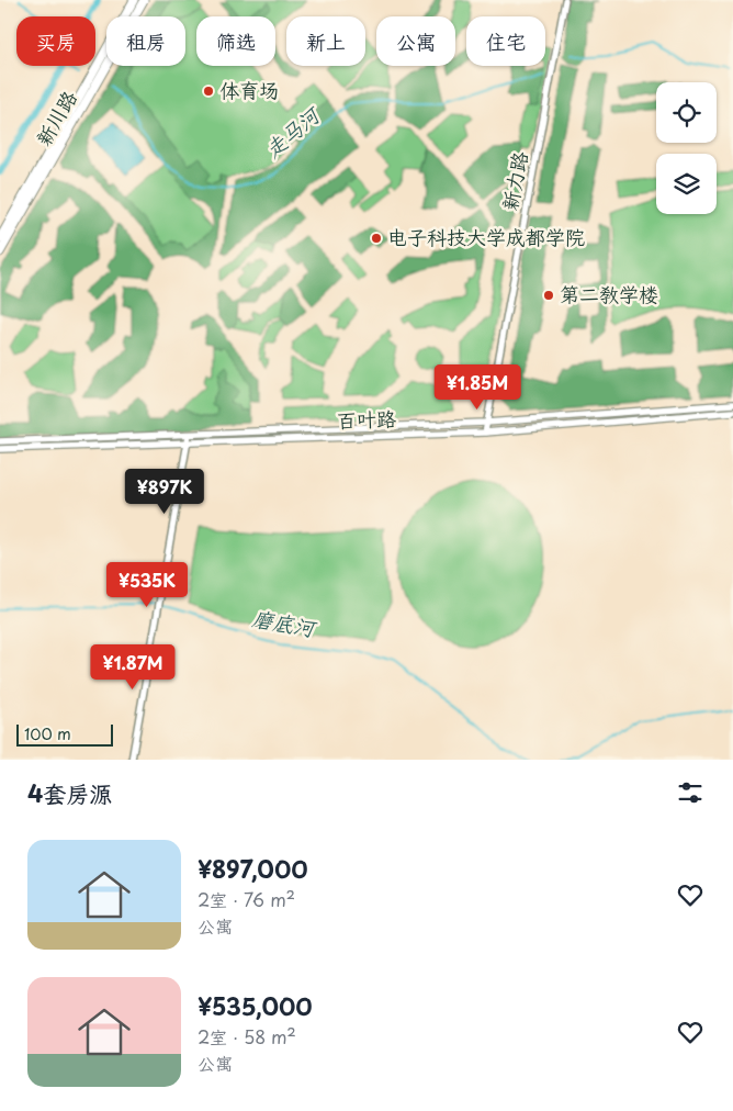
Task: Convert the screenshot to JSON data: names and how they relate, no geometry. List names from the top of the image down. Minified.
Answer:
{"streets":{"main road":["新川路"],"street":["新力路","百叶路"]},"crossings":[["新力路","百叶路"]],"water":["走马河","磨底河"],"places":["体育场","电子科技大学成都学院","第二教学楼"],"scale_bar":"100 m","page":{"chip":["买房","租房","筛选","新上","公寓","住宅"],"price":["¥1.85M","¥897K","¥535K","¥1.87M"],"scale":"100 m","heading":"4套房源","list":[{"name":"¥897,000","note":"2室 · 76 m² · 公寓"},{"name":"¥535,000","note":"2室 · 58 m² · 公寓"}]}}
